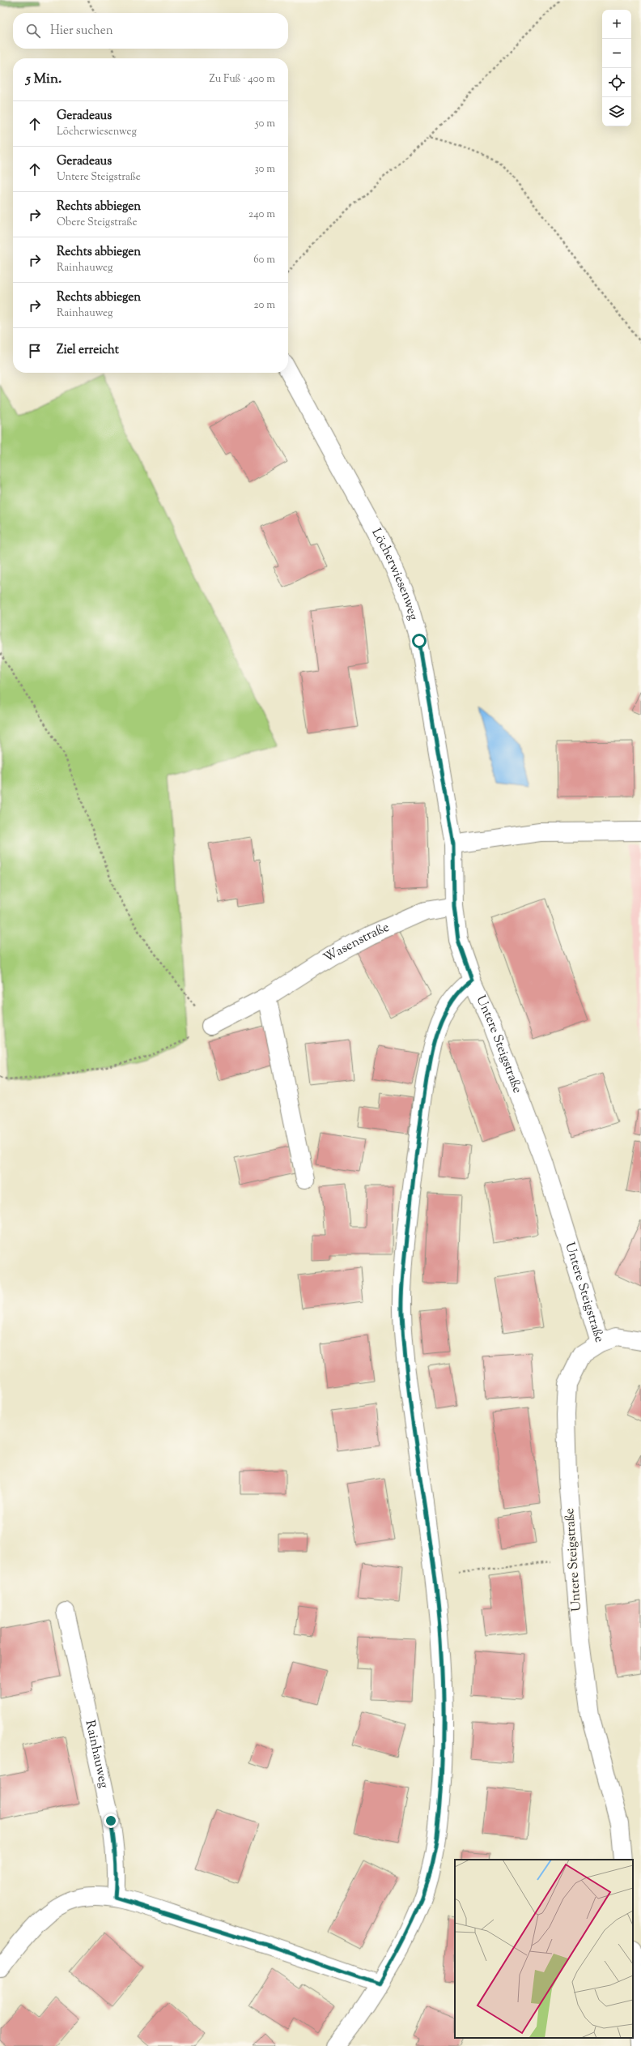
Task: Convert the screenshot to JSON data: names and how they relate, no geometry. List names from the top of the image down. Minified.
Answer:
{"streets":{"street":["Löcherwiesenweg","Wasenstraße","Untere Steigstraße","Rainhauweg"]},"crossings":[["Löcherwiesenweg","Untere Steigstraße"],["Wasenstraße","Untere Steigstraße"]],"page":{"map_buttons":["+","−"],"search":"Hier suchen","heading":["5 Min.","Zu Fuß · 400 m"],"list":[["Geradeaus","Löcherwiesenweg","50 m"],["Geradeaus","Untere Steigstraße","30 m"],["Rechts abbiegen","Obere Steigstraße","240 m"],["Rechts abbiegen","Rainhauweg","60 m"],["Rechts abbiegen","Rainhauweg","20 m"],"Ziel erreicht"]}}
